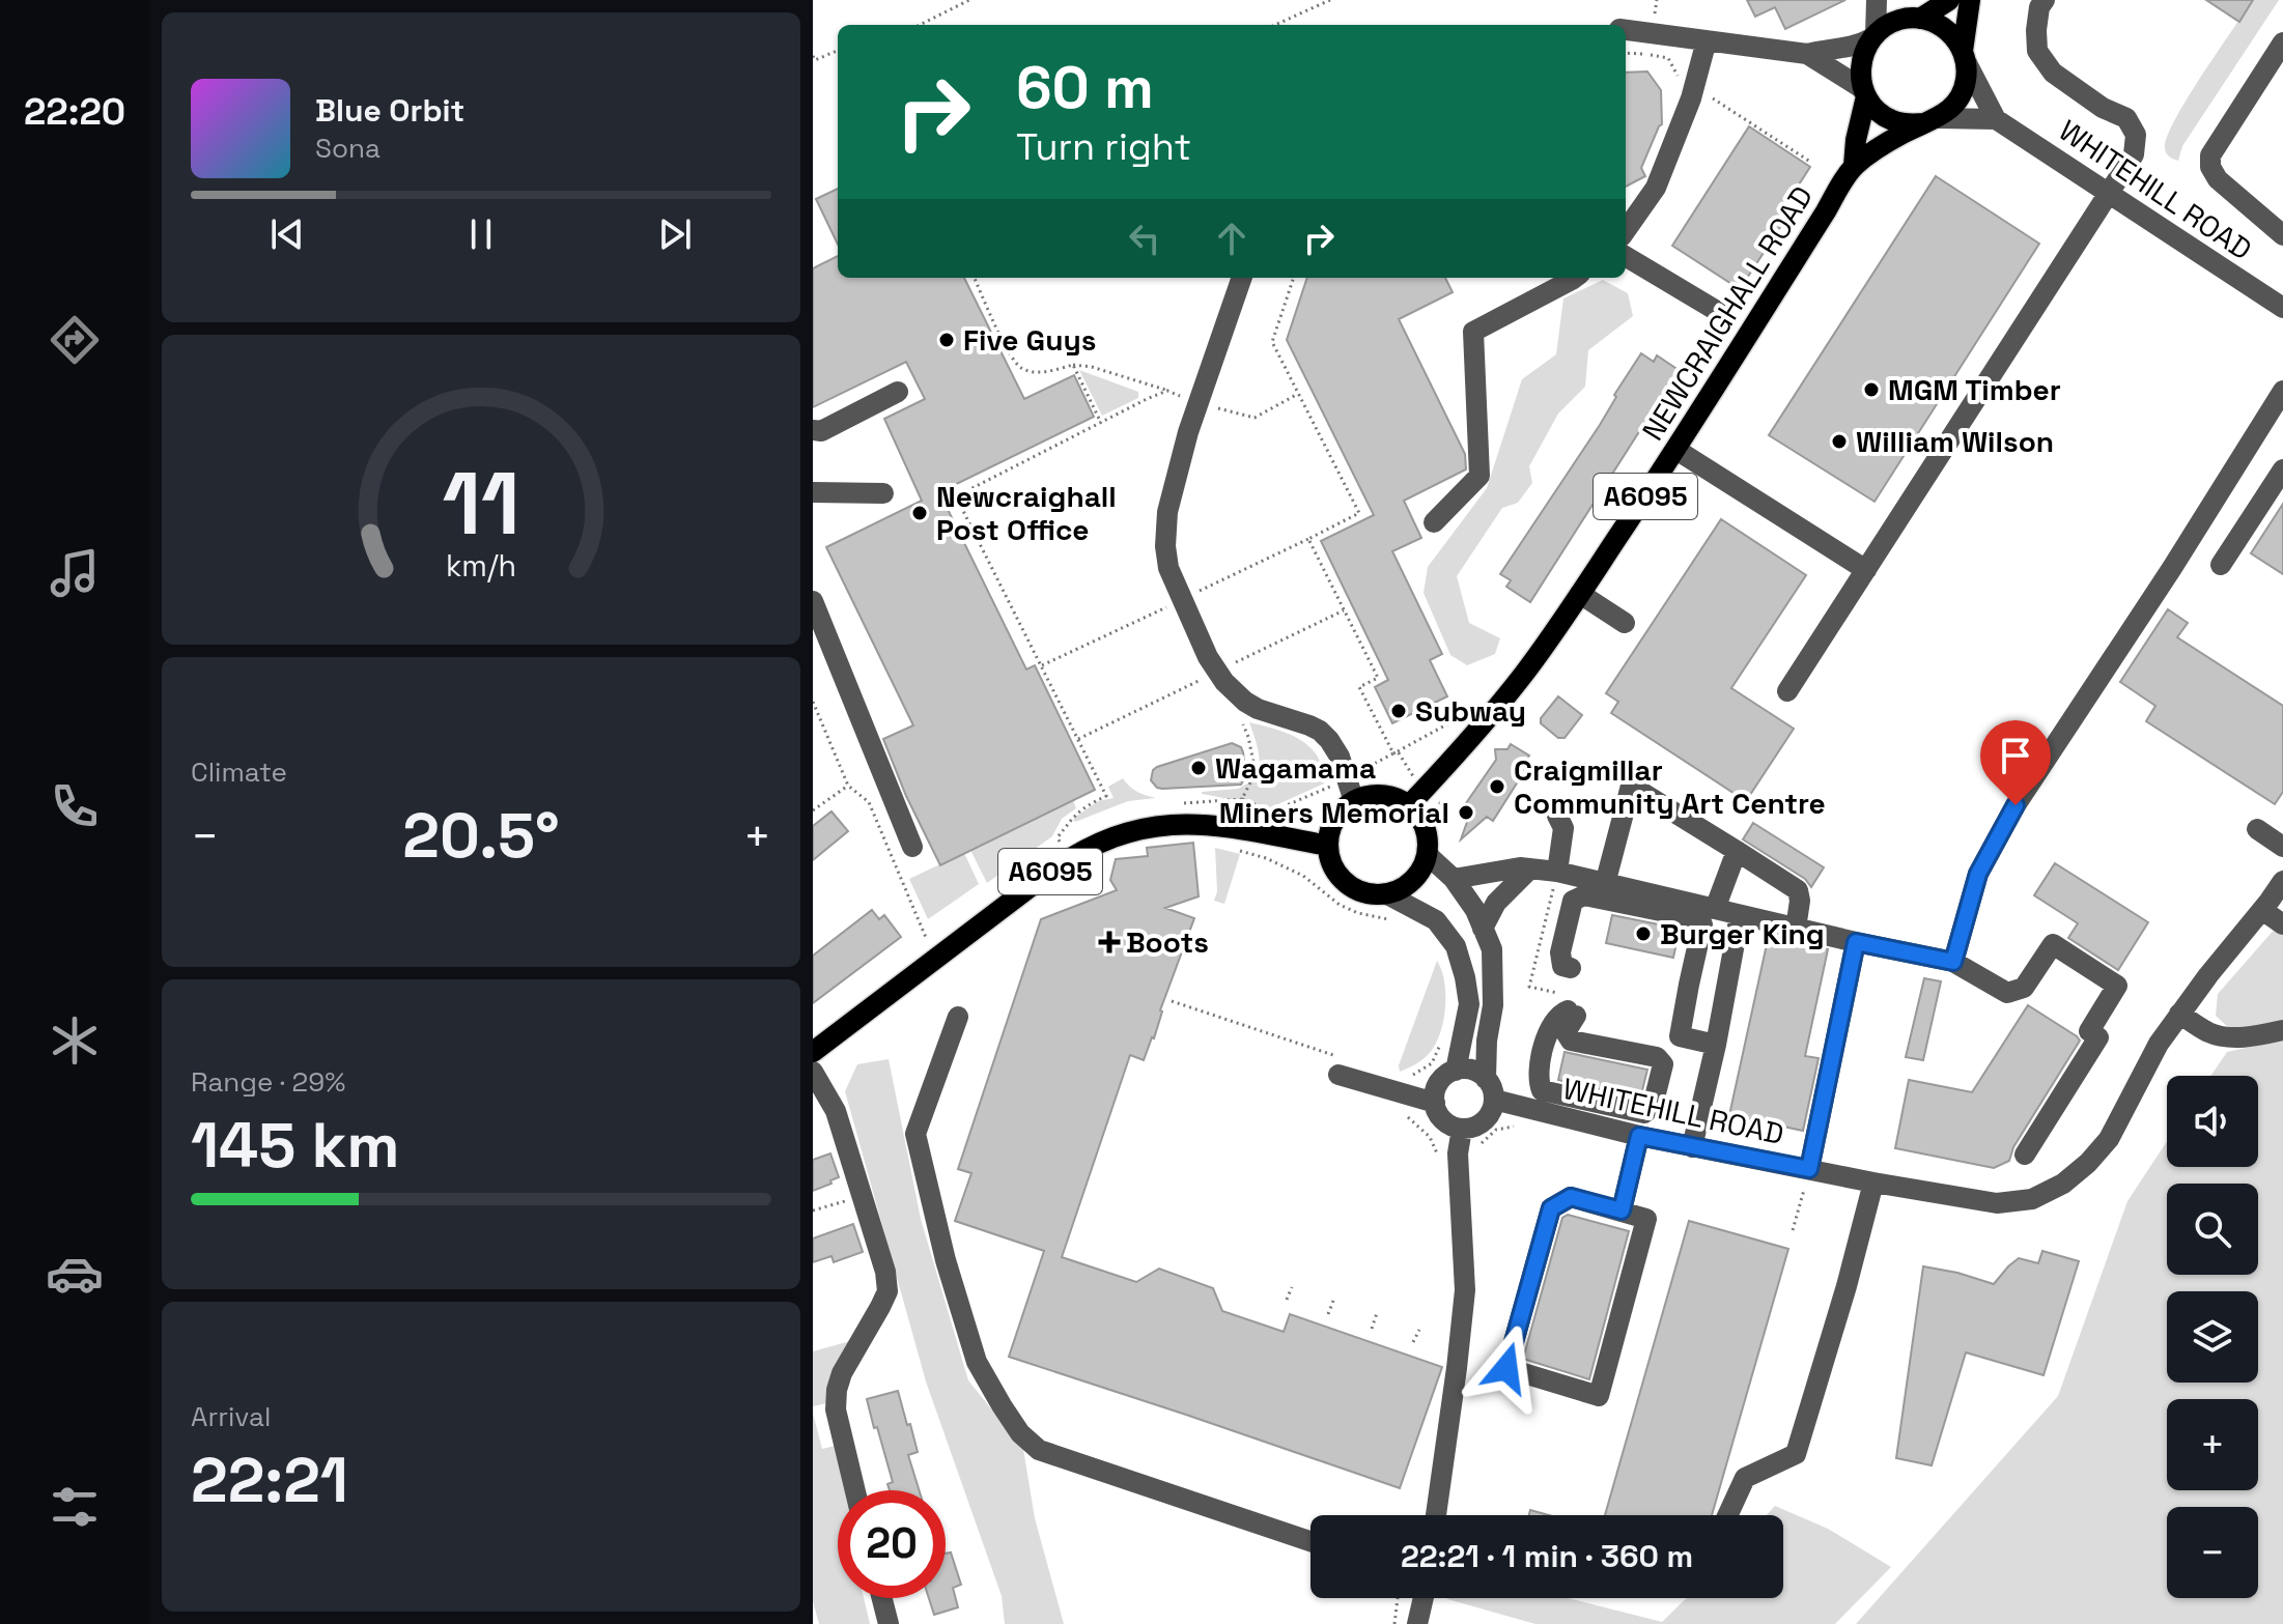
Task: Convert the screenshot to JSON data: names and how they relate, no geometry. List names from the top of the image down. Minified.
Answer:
{"streets":{"main road":["NEWCRAIGHALL ROAD","A6095"],"street":["WHITEHILL ROAD"]},"crossings":[["WHITEHILL ROAD","NEWCRAIGHALL ROAD"],["NEWCRAIGHALL ROAD","A6095"]],"places":{"other":["Five Guys","MGM Timber","William Wilson","Newcraighall Post Office","Subway","Wagamama","Craigmillar Community Art Centre","Miners Memorial","Burger King"],"health":["Boots"]},"page":{"tabs":"22:20","turn":["60 m","Turn right"],"song":["Blue Orbit","Sona"],"tile":["Climate",["Range · 29%","145 km"],["Arrival","22:21"]],"heat":["−","20.5°","+"],"map_buttons":["+","−"],"limit":"20","trip":"22:21 · 1 min · 360 m","gauge":["11","km/h"]}}
